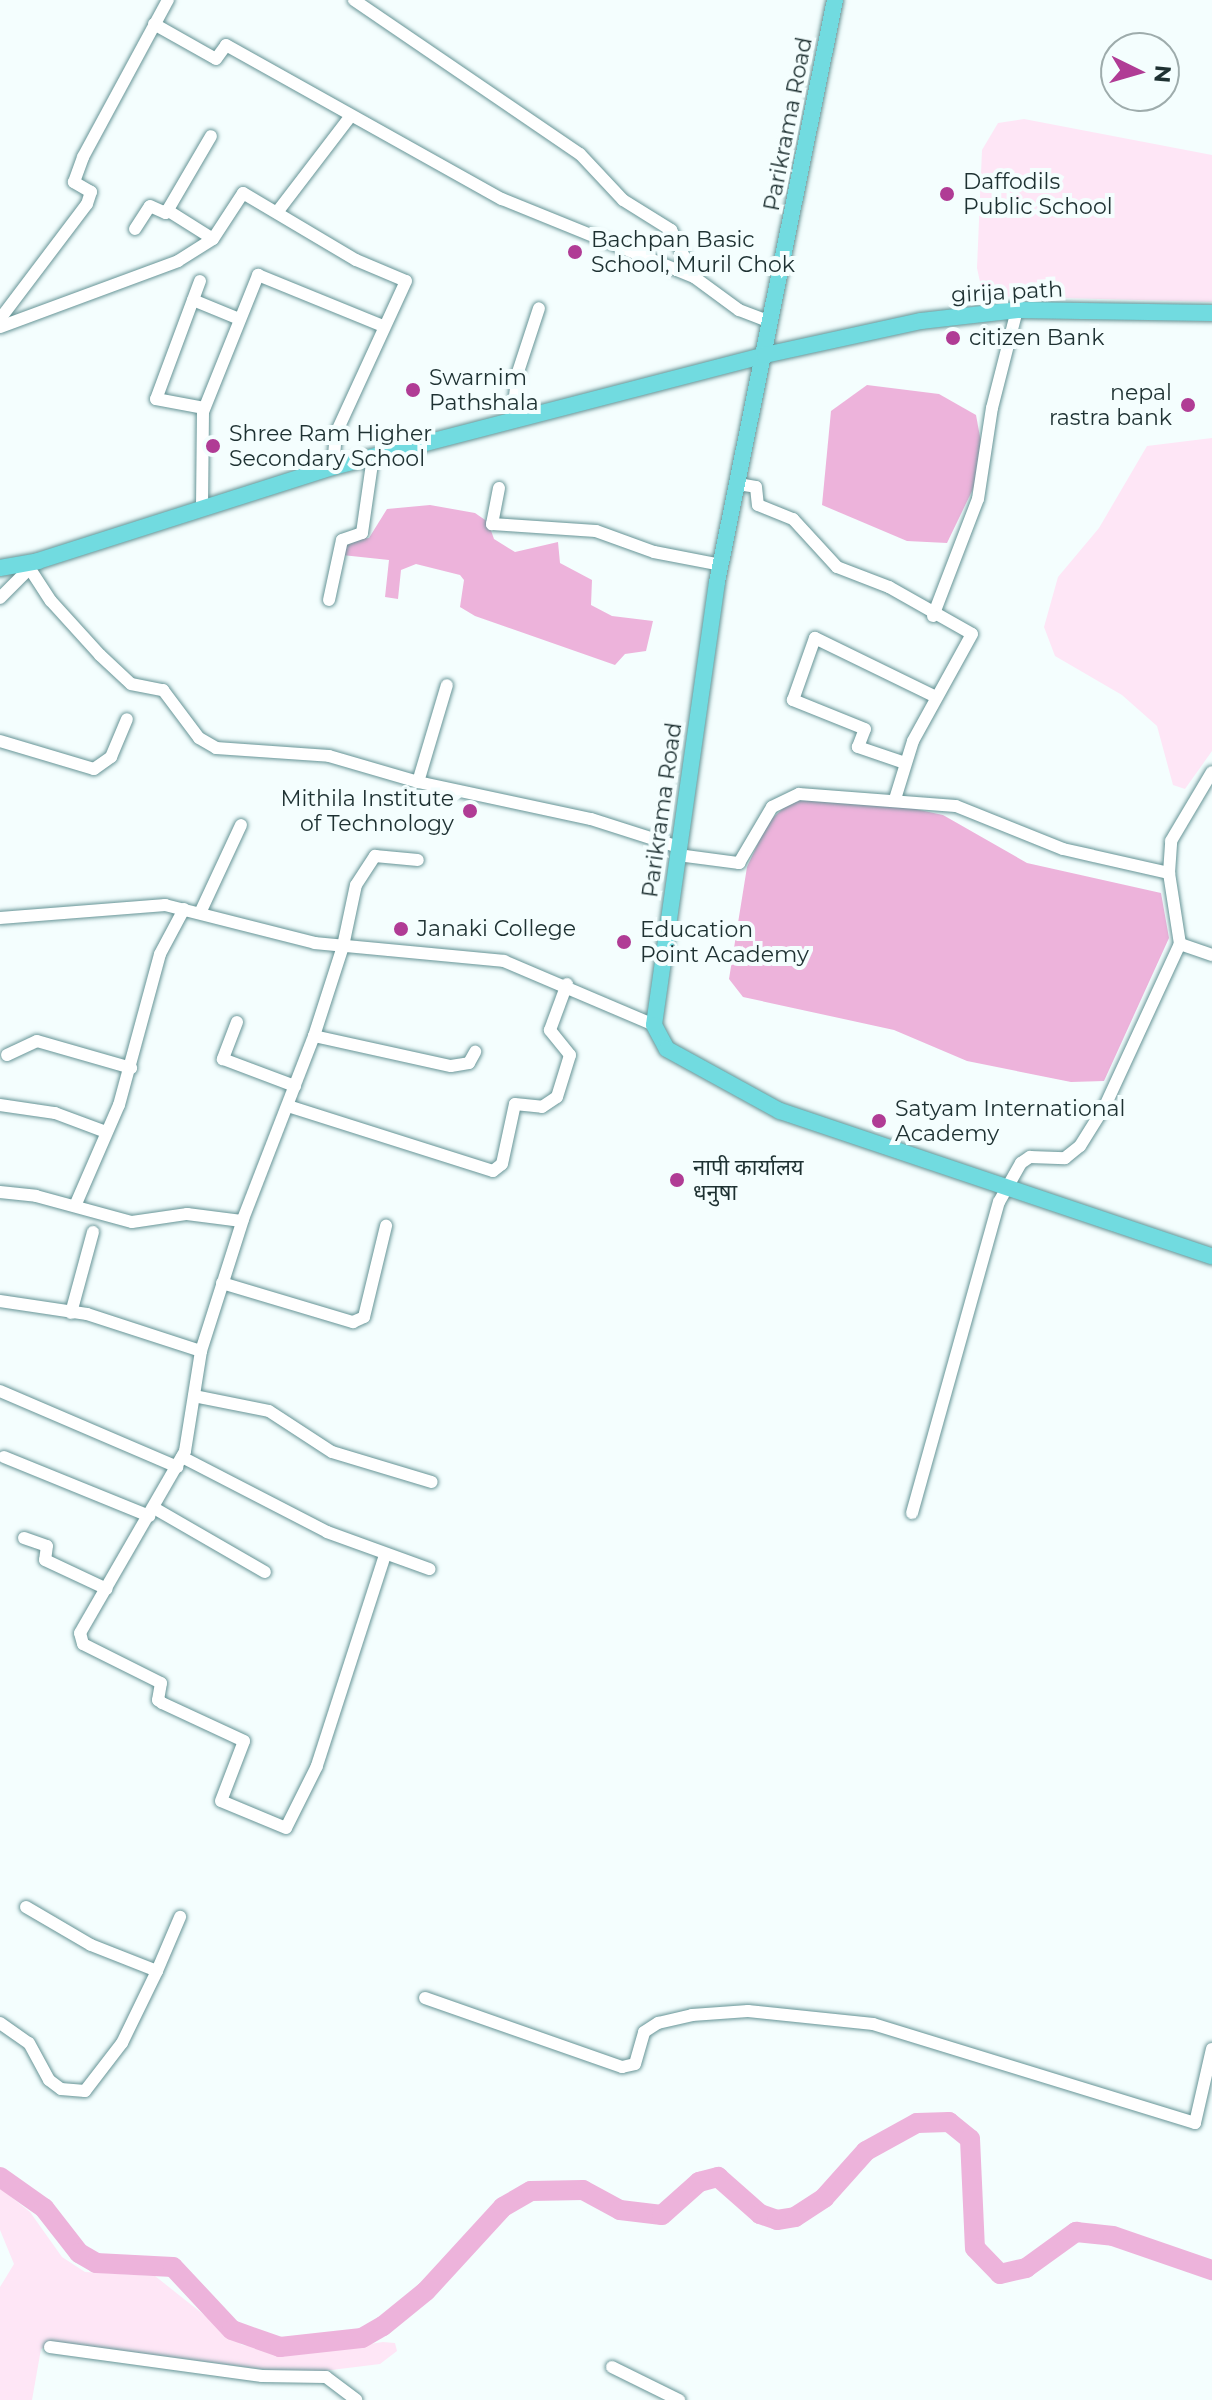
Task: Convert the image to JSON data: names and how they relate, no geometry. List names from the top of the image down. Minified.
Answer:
{"streets":{"main road":["Parikrama Road","girija path"]},"crossings":[["Parikrama Road","girija path"]],"places":["Daffodils Public School","Bachpan Basic School, Muril Chok","citizen Bank","Swarnim Pathshala","nepal rastra bank","Shree Ram Higher Secondary School","Mithila Institute of Technology","Janaki College","Education Point Academy","Satyam International Academy","नापी कार्यालय धनुषा"],"north":"right"}
